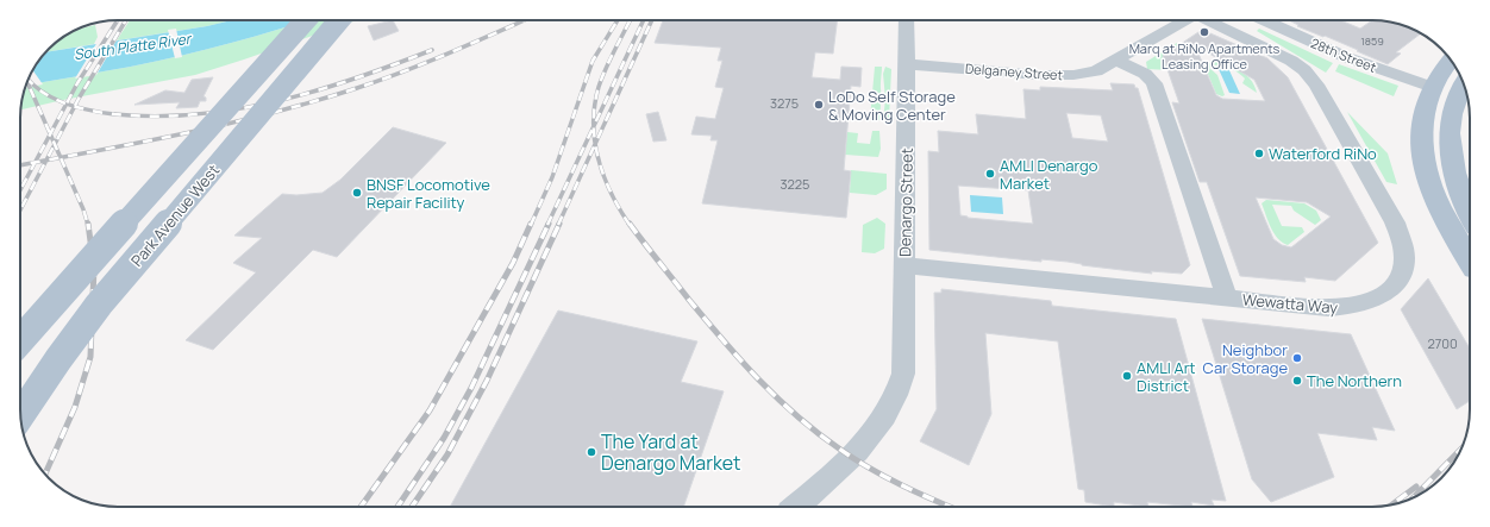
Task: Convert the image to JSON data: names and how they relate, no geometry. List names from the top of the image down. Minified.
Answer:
{"streets":{"main road":["Park Avenue West"],"street":["28th Street","Delganey Street","Denargo Street","Wewatta Way"]},"crossings":[["Delganey Street","Denargo Street"],["Denargo Street","Wewatta Way"]],"water":["South Platte River"],"places":["Marq at RiNo Apartments Leasing Office","LoDo Self Storage & Moving Center","Waterford RiNo","AMLI Denargo Market","BNSF Locomotive Repair Facility","Neighbor Car Storage","AMLI Art District","The Northern","The Yard at Denargo Market"],"house_numbers":["1859","3275","3225","2700"]}
